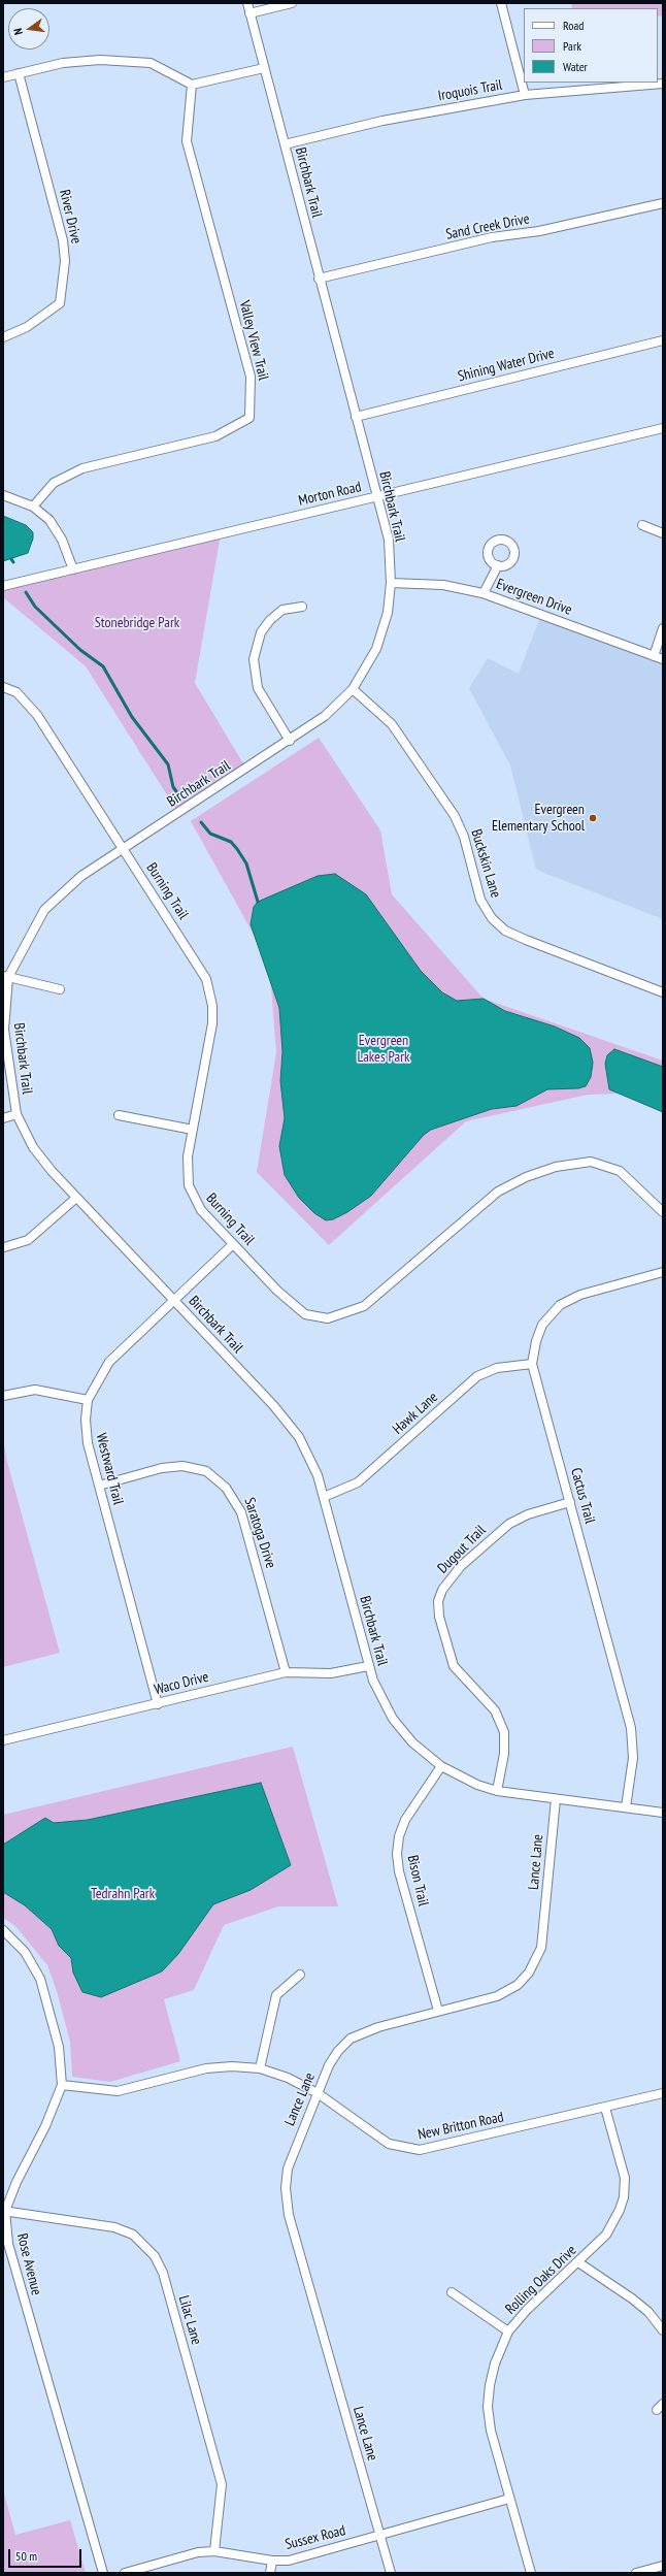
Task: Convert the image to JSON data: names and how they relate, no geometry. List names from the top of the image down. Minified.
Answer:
{"streets":{"street":["Iroquois Trail","Birchbark Trail","River Drive","Sand Creek Drive","Valley View Trail","Shining Water Drive","Morton Road","Evergreen Drive","Buckskin Lane","Burning Trail","Hawk Lane","Westward Trail","Cactus Trail","Saratoga Drive","Dugout Trail","Waco Drive","Lance Lane","Bison Trail","New Britton Road","Rose Avenue","Rolling Oaks Drive","Lilac Lane","Sussex Road"]},"crossings":[["Iroquois Trail","Birchbark Trail"],["Birchbark Trail","Sand Creek Drive"],["Birchbark Trail","Shining Water Drive"],["Birchbark Trail","Morton Road"],["Birchbark Trail","Evergreen Drive"],["Birchbark Trail","Buckskin Lane"],["Birchbark Trail","Burning Trail"],["Birchbark Trail","Hawk Lane"],["Birchbark Trail","Cactus Trail"],["Birchbark Trail","Dugout Trail"],["Birchbark Trail","Waco Drive"],["Birchbark Trail","Lance Lane"],["Birchbark Trail","Bison Trail"],["Hawk Lane","Cactus Trail"],["Westward Trail","Saratoga Drive"],["Westward Trail","Waco Drive"],["Cactus Trail","Dugout Trail"],["Saratoga Drive","Waco Drive"],["Lance Lane","Bison Trail"],["Lance Lane","New Britton Road"],["Lance Lane","Sussex Road"],["New Britton Road","Rolling Oaks Drive"],["Rose Avenue","Lilac Lane"],["Rolling Oaks Drive","Sussex Road"],["Lilac Lane","Sussex Road"]],"parks":["Stonebridge Park","Evergreen Lakes Park","Tedrahn Park"],"places":["Evergreen Elementary School"],"legend":["Road","Park","Water"],"scale_bar":"50 m","north":"left"}
